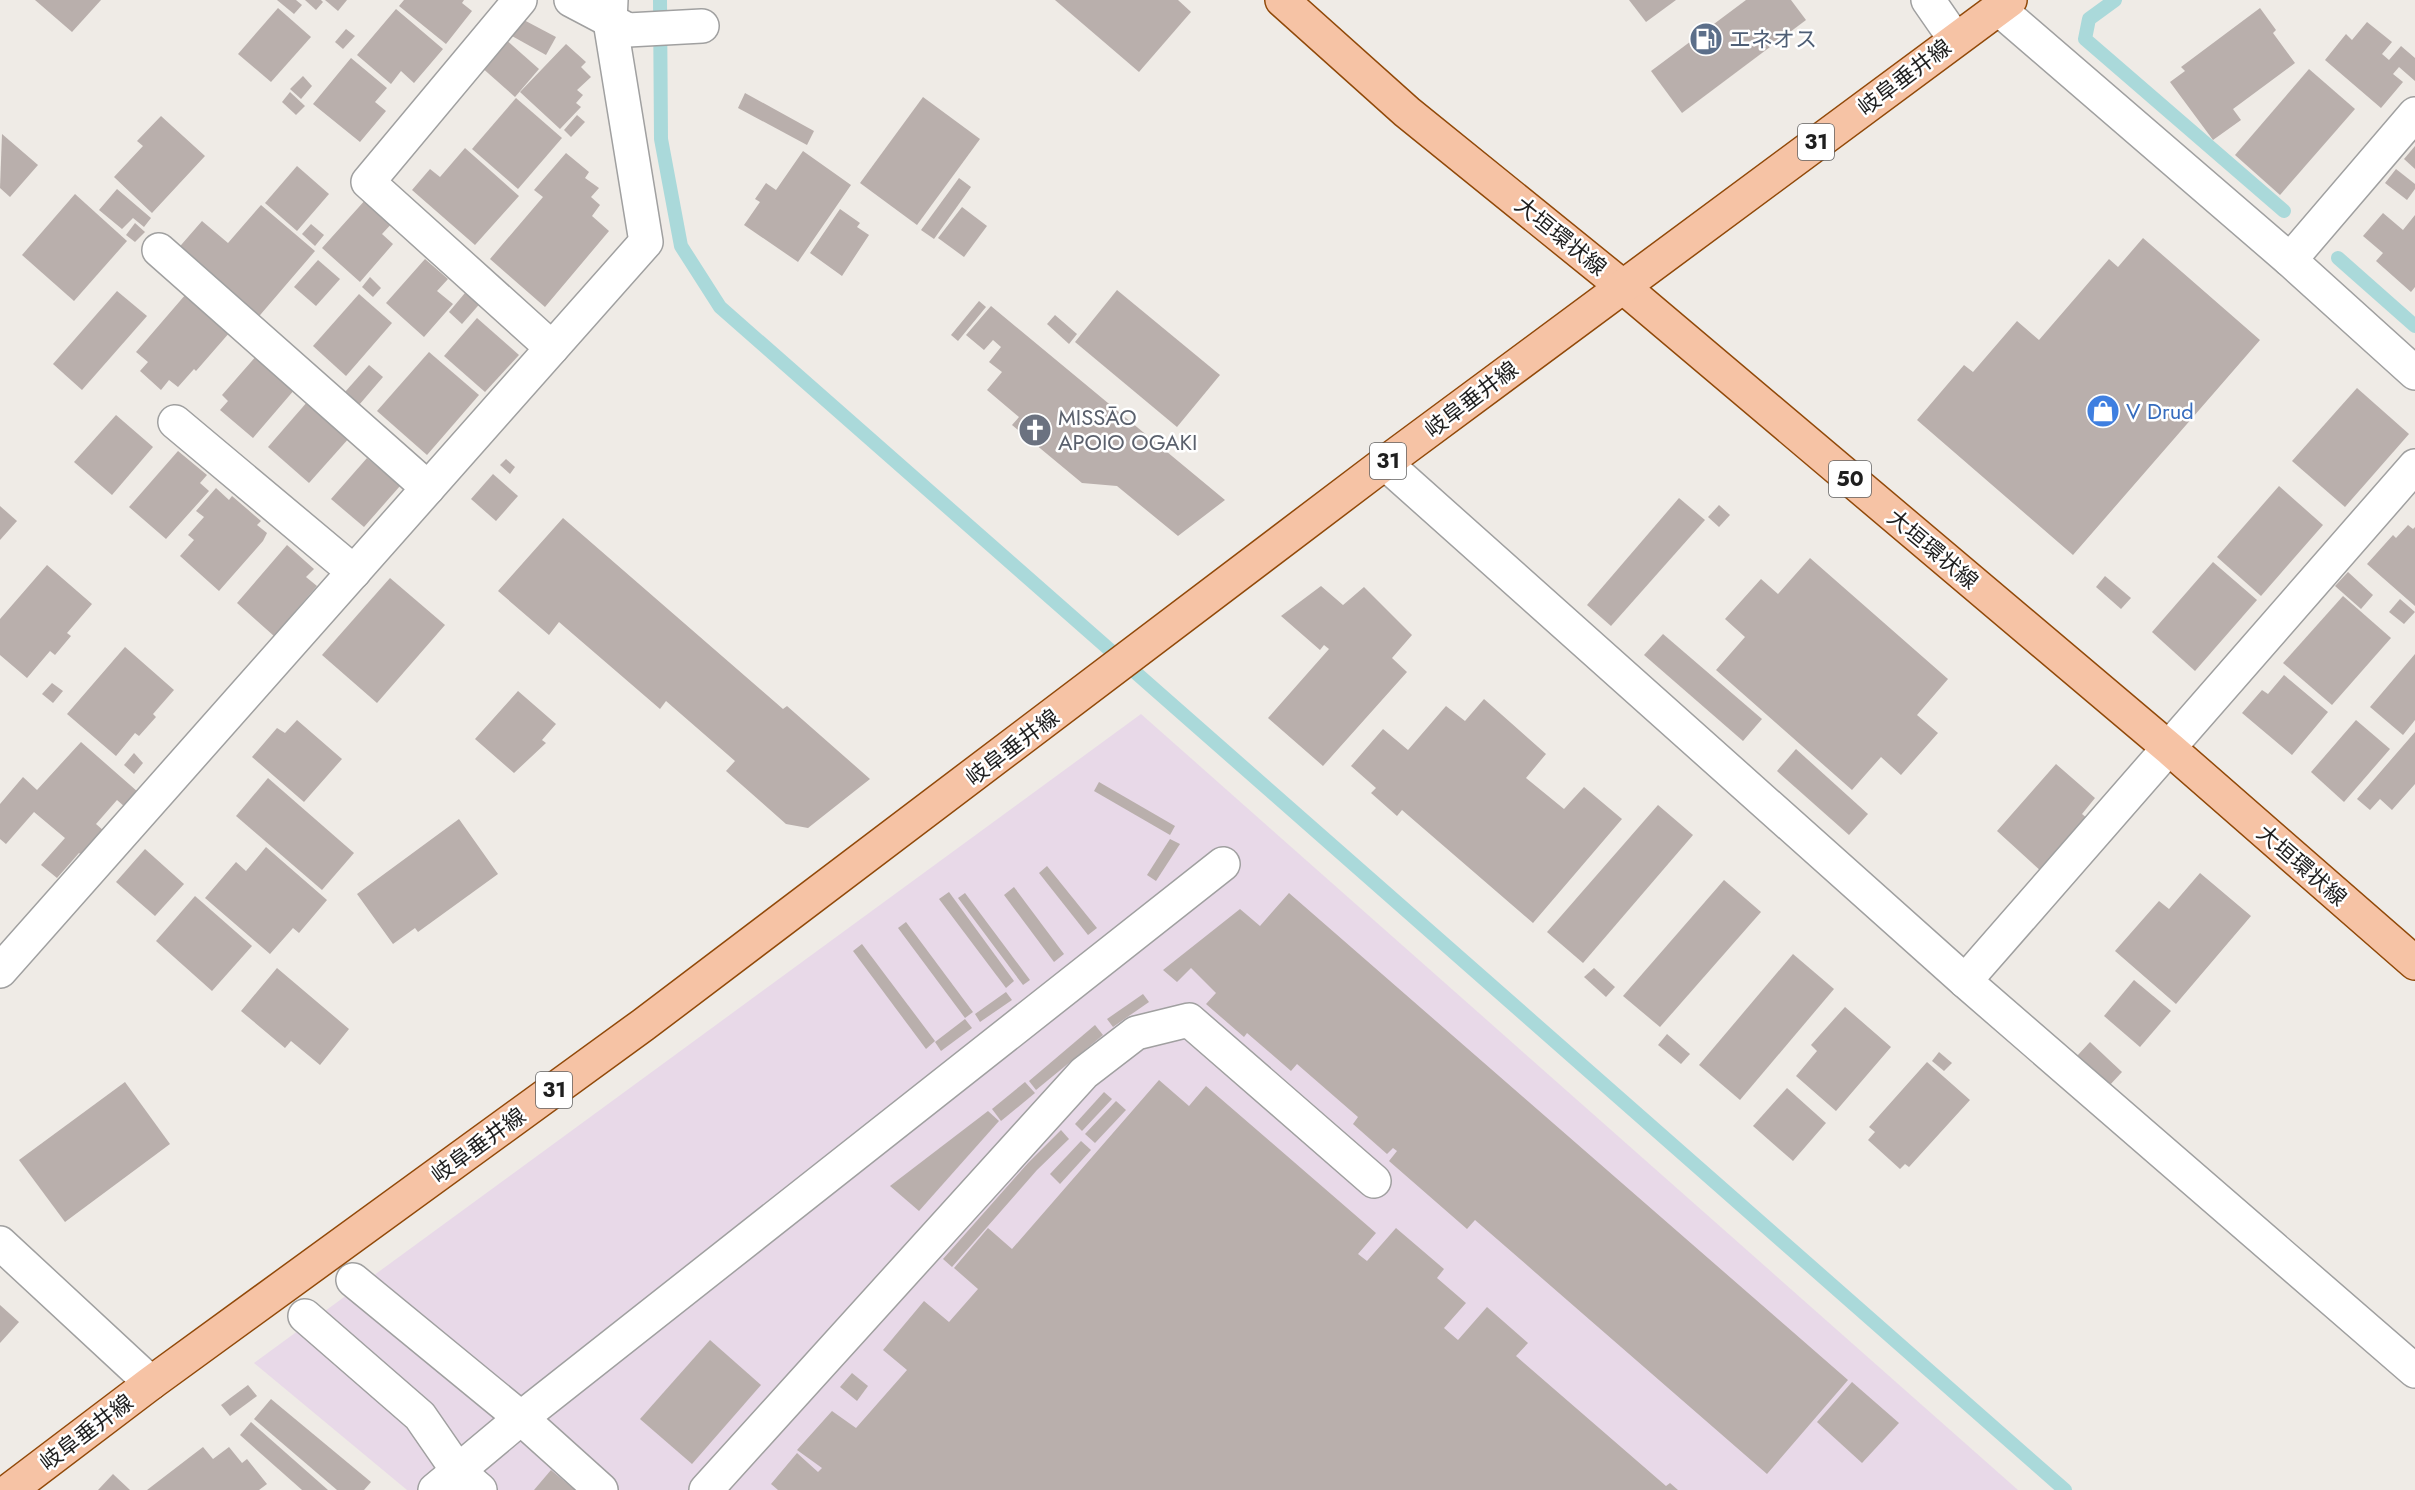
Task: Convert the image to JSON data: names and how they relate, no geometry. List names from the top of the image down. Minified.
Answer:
{"streets":{"main road":["岐阜垂井線","31","大垣環状線","50"]},"crossings":[["岐阜垂井線","大垣環状線"]],"places":{"fuel station":["エネオス"],"shop":["V Drud"],"church":["MISSĀO APOIO OGAKI"]}}
